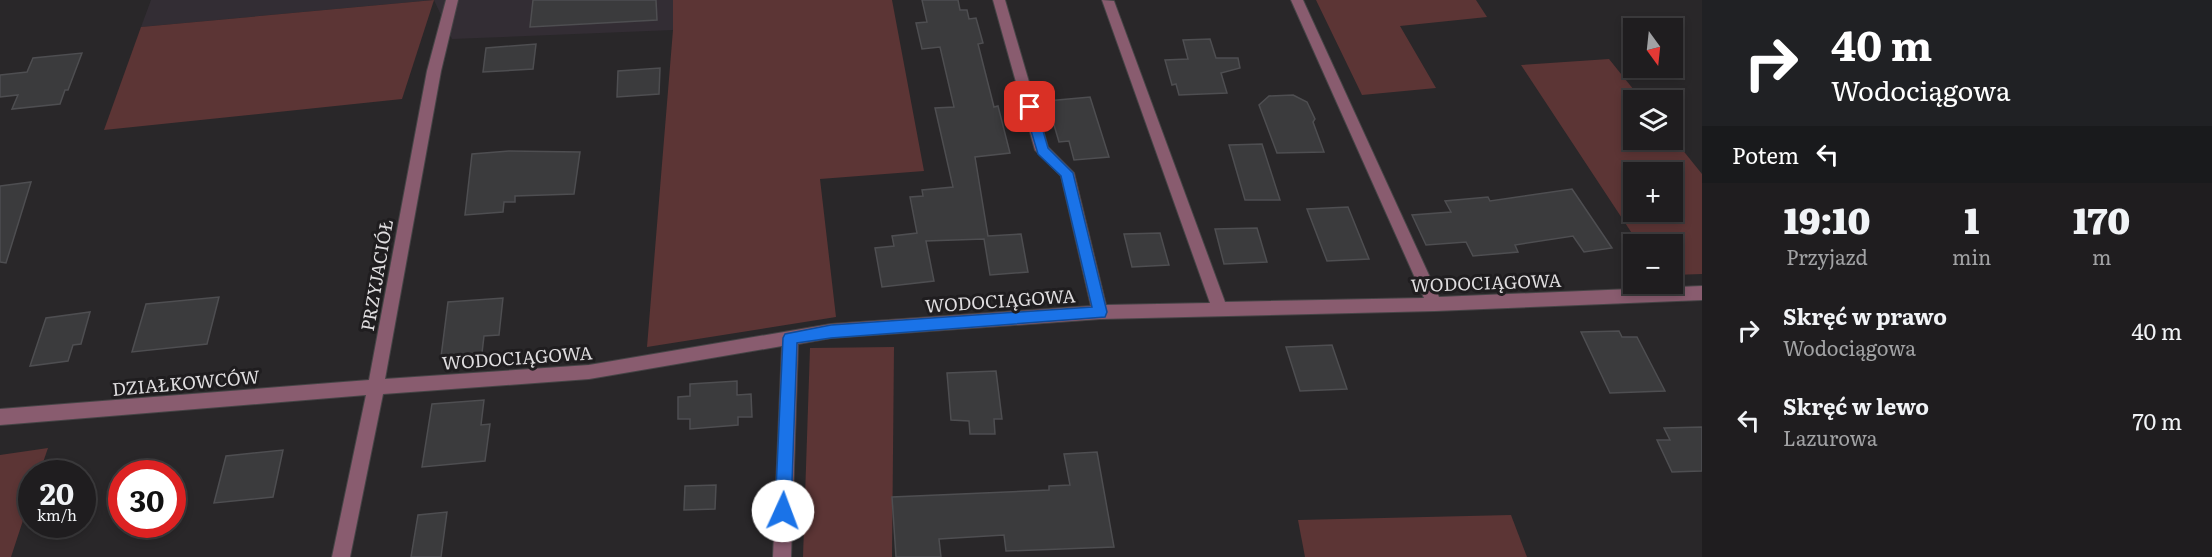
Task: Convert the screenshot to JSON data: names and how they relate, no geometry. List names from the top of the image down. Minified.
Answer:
{"streets":{"street":["PRZYJACIÓŁ","WODOCIĄGOWA","DZIAŁKOWCÓW"]},"crossings":[["PRZYJACIÓŁ","WODOCIĄGOWA"],["PRZYJACIÓŁ","DZIAŁKOWCÓW"],["WODOCIĄGOWA","DZIAŁKOWCÓW"]],"north":"bottom","page":{"turn":["40 m","Wodociągowa"],"map_buttons":["+","−"],"then":"Potem","eta":["19:10","Przyjazd","1","min","170","m"],"list":[{"name":"Skręć w prawo","note":"Wodociągowa","value":"40 m"},{"name":"Skręć w lewo","note":"Lazurowa","value":"70 m"}],"speed":"20 km/h","limit":"30"}}
